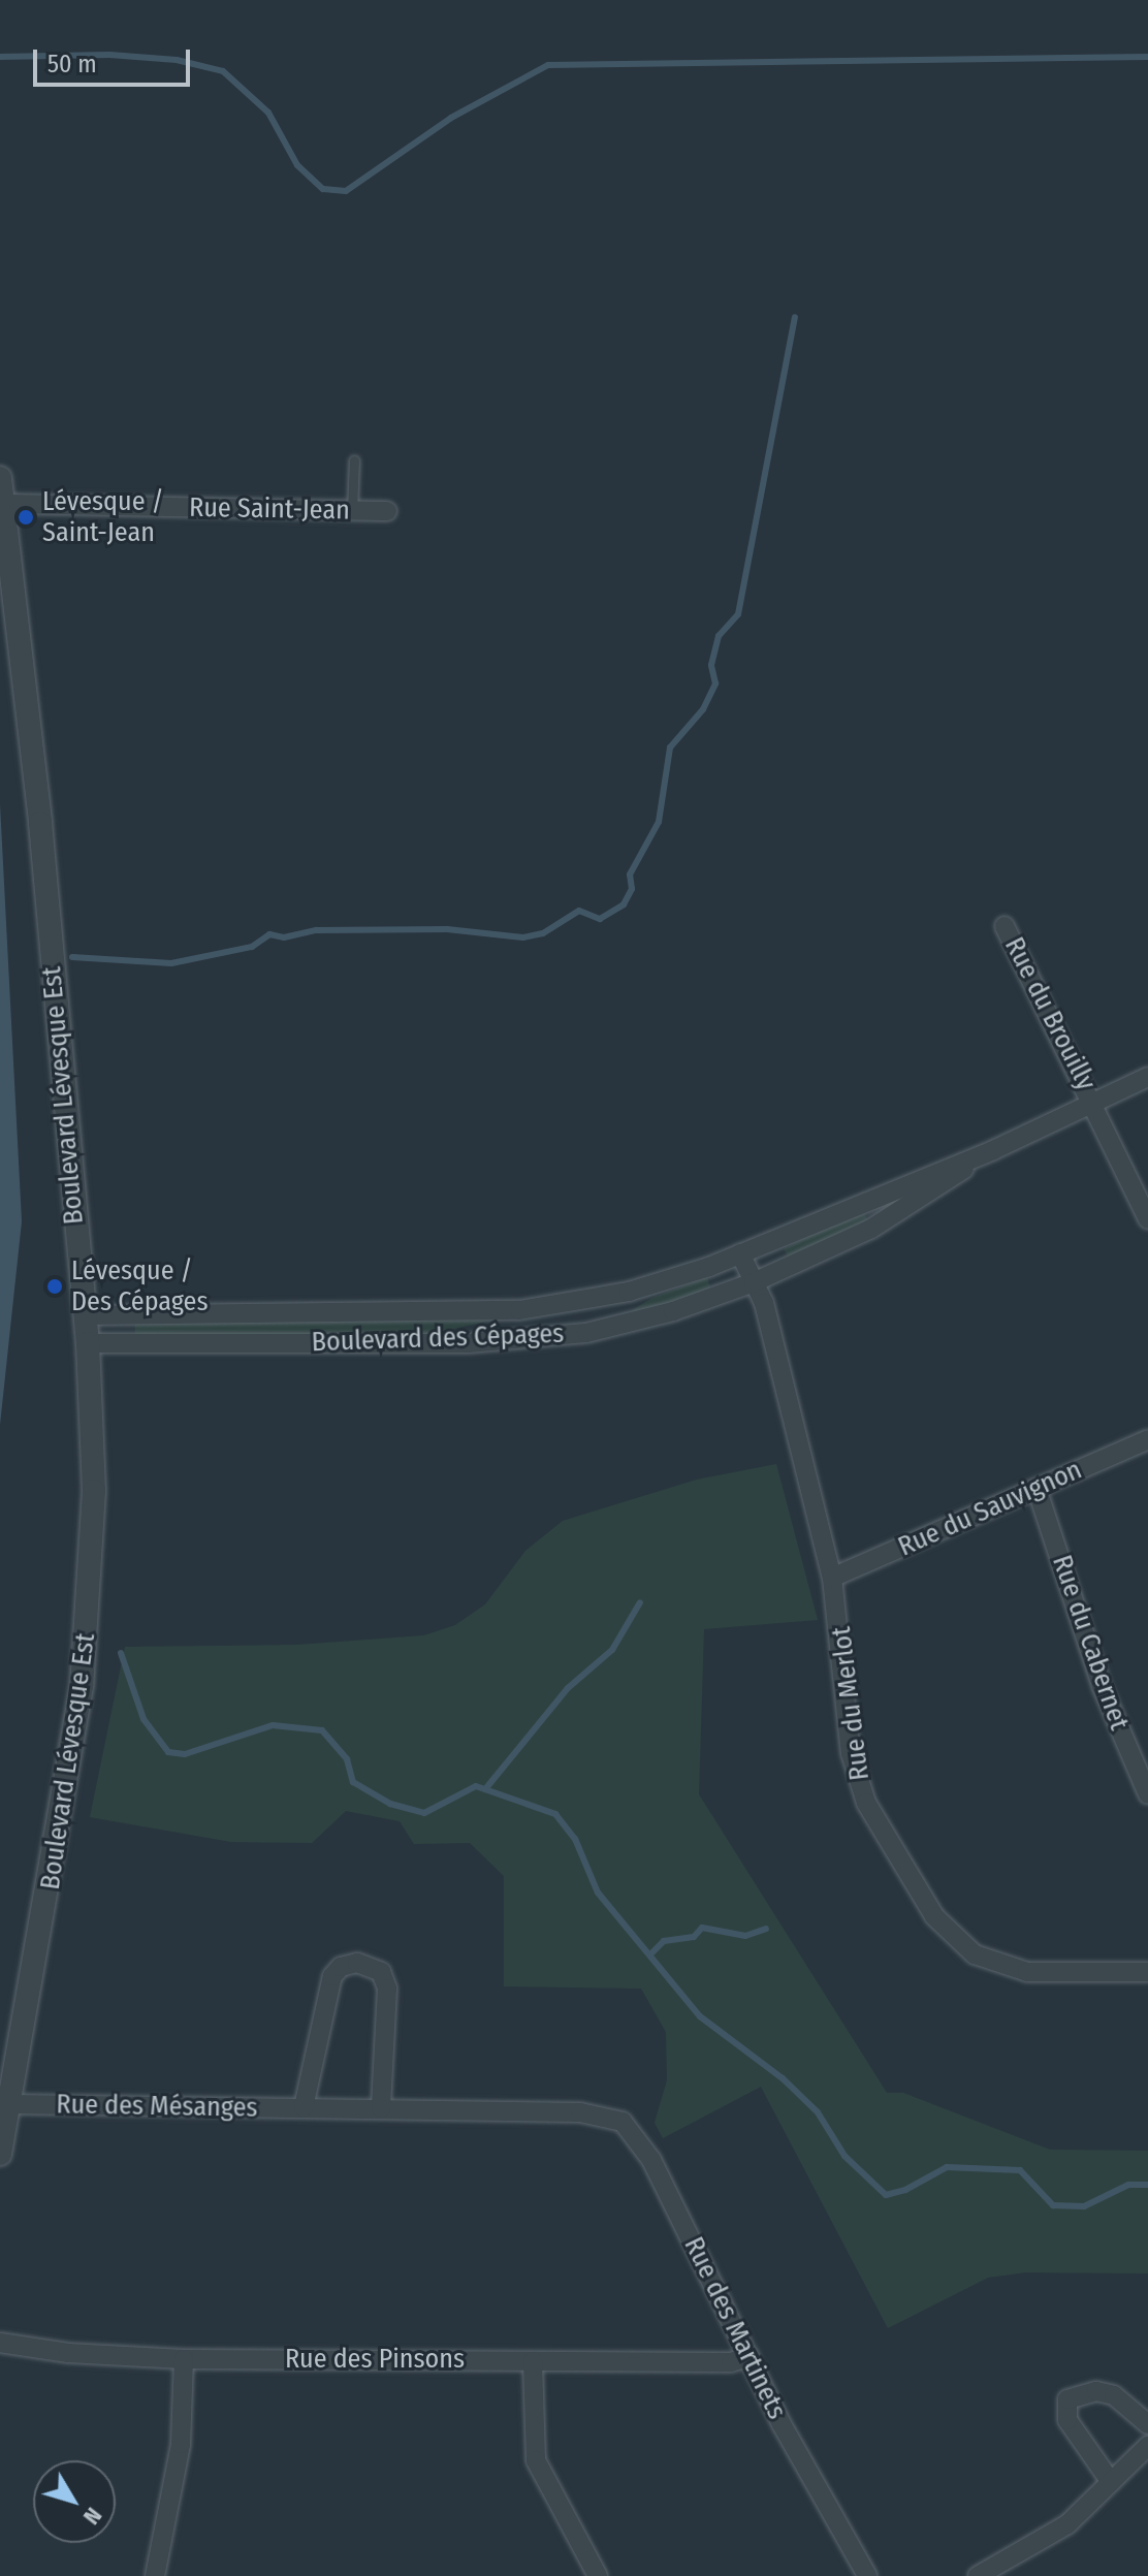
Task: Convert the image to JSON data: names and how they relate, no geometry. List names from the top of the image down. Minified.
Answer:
{"streets":{"street":["Rue Saint-Jean","Rue du Brouilly","Boulevard Lévesque Est","Boulevard des Cépages","Rue du Sauvignon","Rue du Cabernet","Rue du Merlot","Rue des Mésanges","Rue des Martinets","Rue des Pinsons"]},"crossings":[["Rue Saint-Jean","Boulevard Lévesque Est"],["Rue du Brouilly","Boulevard des Cépages"],["Boulevard Lévesque Est","Boulevard des Cépages"],["Boulevard Lévesque Est","Rue des Mésanges"],["Boulevard des Cépages","Rue du Merlot"],["Rue du Sauvignon","Rue du Cabernet"],["Rue du Sauvignon","Rue du Merlot"],["Rue des Mésanges","Rue des Martinets"],["Rue des Martinets","Rue des Pinsons"]],"places":["Lévesque / Saint-Jean","Lévesque / Des Cépages"],"scale_bar":"50 m","north":"bottom right"}
